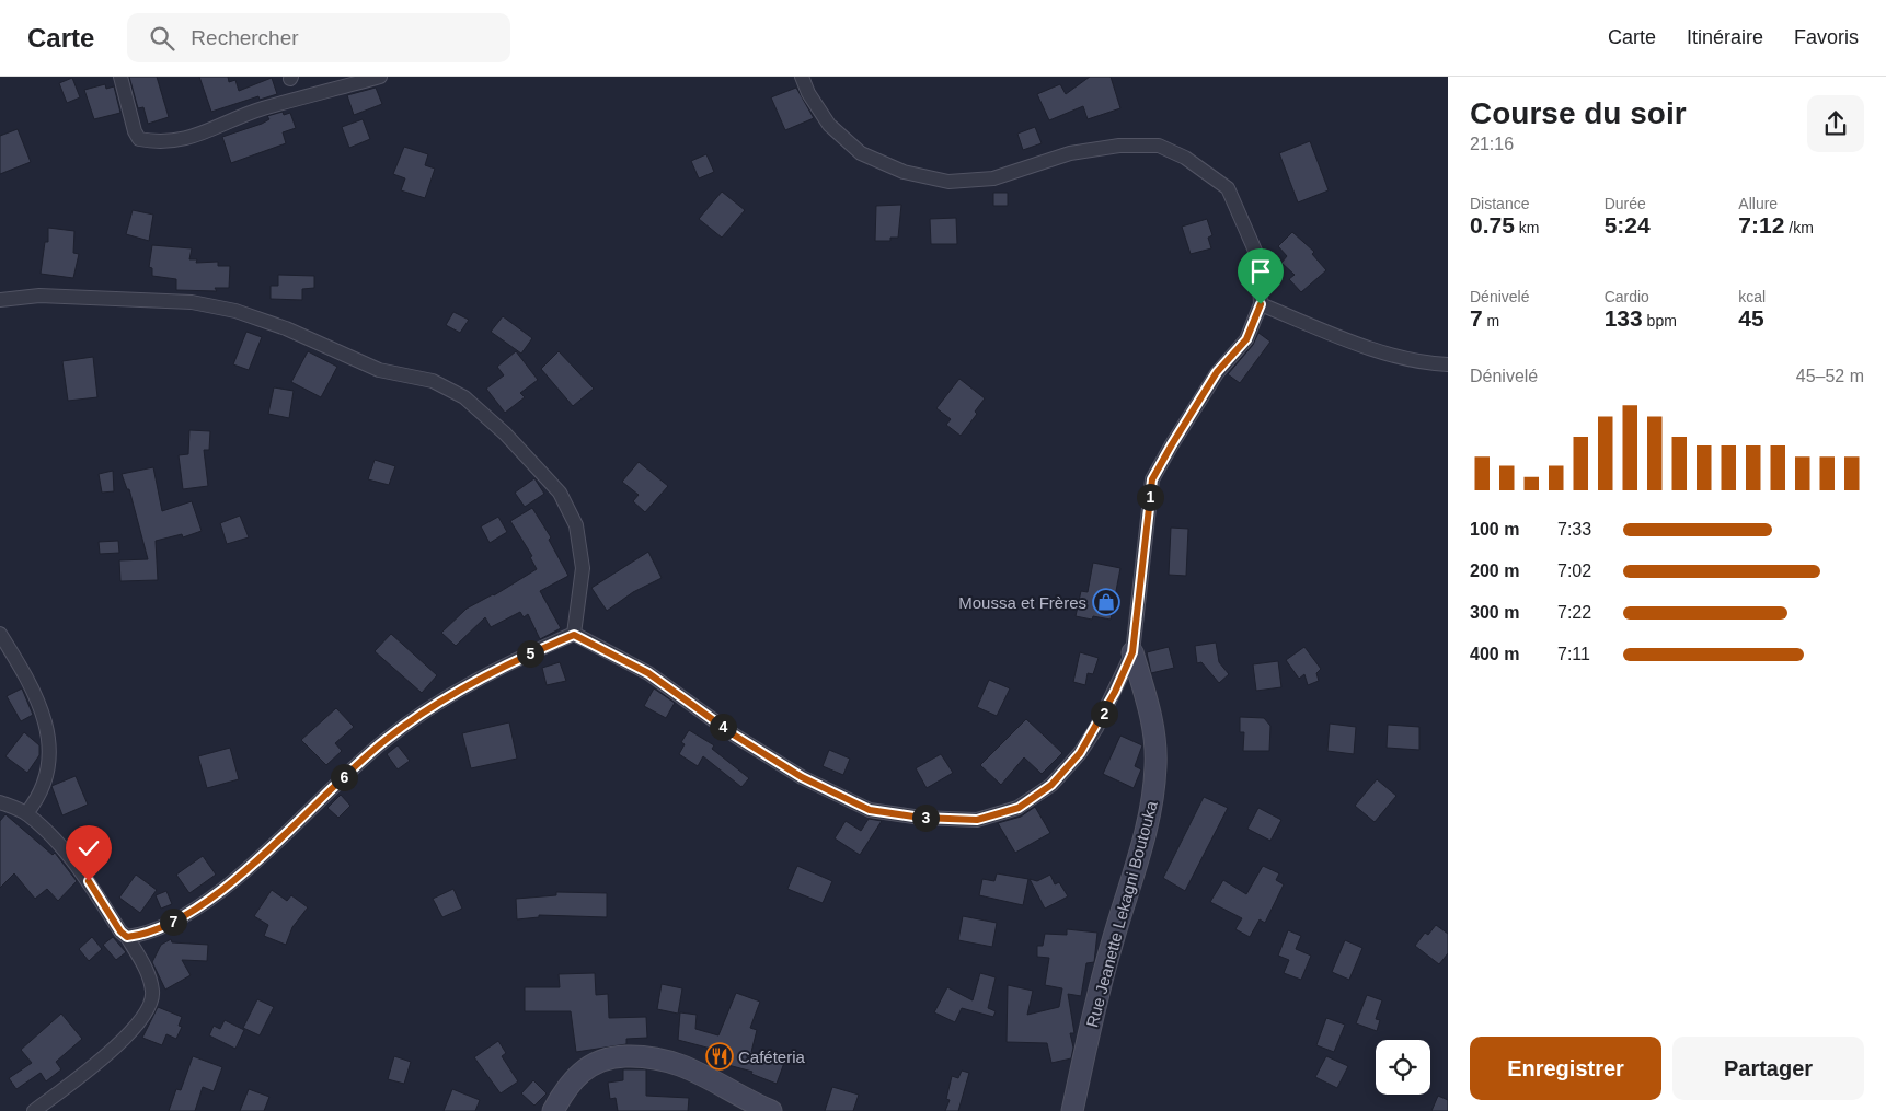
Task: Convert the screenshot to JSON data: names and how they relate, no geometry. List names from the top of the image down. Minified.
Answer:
{"streets":{"street":["Rue Jeanette Lekagni Boutouka"]},"places":{"shop":["Moussa et Frères"],"restaurant":["Caféteria"]},"page":{"header":"Carte","search":"Rechercher","nav":["Carte","Itinéraire","Favoris"],"heading":["Course du soir","21:16"],"stats":[["Distance","0.75 km"],["Durée","5:24"],["Allure","7:12 /km"],["Dénivelé","7 m"],["Cardio","133 bpm"],["kcal","45"]],"chart":["Dénivelé","45–52 m"],"pins":["1","5","2","4","6","3","7"],"list":[{"name":"100 m","note":"7:33"},{"name":"200 m","note":"7:02"},{"name":"300 m","note":"7:22"},{"name":"400 m","note":"7:11"}],"buttons":["Enregistrer","Partager"]}}
